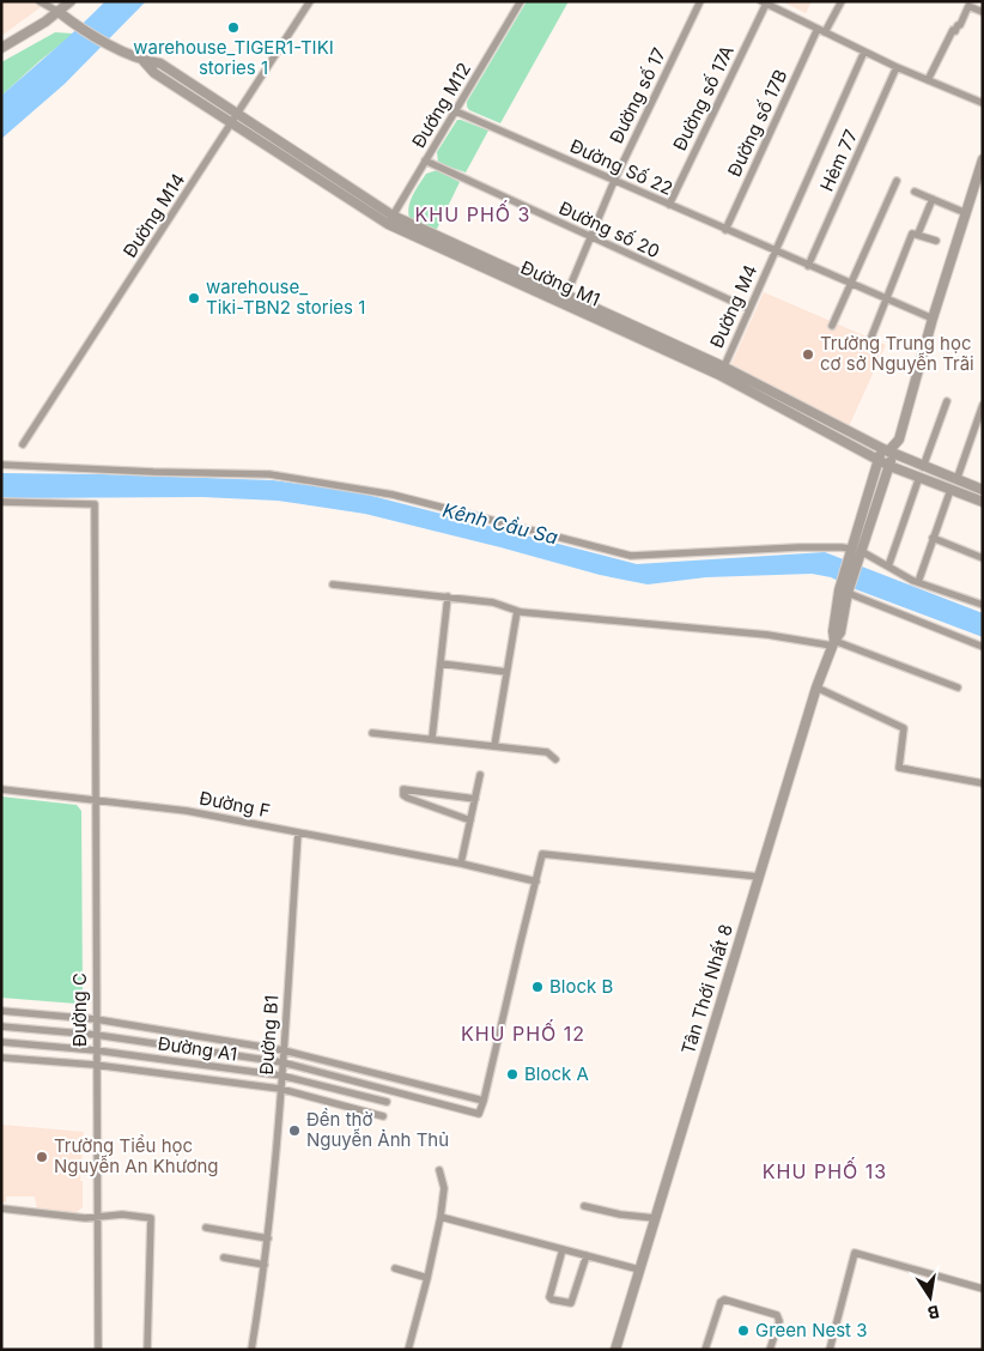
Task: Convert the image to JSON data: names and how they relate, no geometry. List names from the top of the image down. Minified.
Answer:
{"streets":{"street":["Đường số 17","Đường số 17A","Đướng M12","Đường số 17B","Hẻm 77","Đường Số 22","Đường M14","Đường số 20","Đường M1","Đường M4","Đường F","Tân Thới Nhất 8","Đường C","Đường B1","Đường A1"]},"crossings":[["Đường số 17","Đường Số 22"],["Đường số 17","Đường số 20"],["Đường số 17","Đường M1"],["Đường số 17A","Đường Số 22"],["Đướng M12","Đường Số 22"],["Đướng M12","Đường số 20"],["Đướng M12","Đường M1"],["Đường số 17B","Đường Số 22"],["Hẻm 77","Đường Số 22"],["Đường Số 22","Đường M4"],["Đường M14","Đường M1"],["Đường số 20","Đường M4"],["Đường M1","Đường M4"],["Đường F","Đường C"],["Đường F","Đường B1"],["Đường C","Đường A1"],["Đường B1","Đường A1"]],"districts":["KHU PHỐ 3","KHU PHỐ 12","KHU PHỐ 13"],"water":["Kênh Cầu Sa"],"places":["warehouse_TIGER1-TIKI stories 1","warehouse_ Tiki-TBN2 stories 1","Trường Trung học cơ sở Nguyễn Trãi","Block B","Block A","Đền thờ Nguyễn Ảnh Thủ","Trường Tiểu học Nguyễn An Khương","Green Nest 3"],"north":"bottom"}
